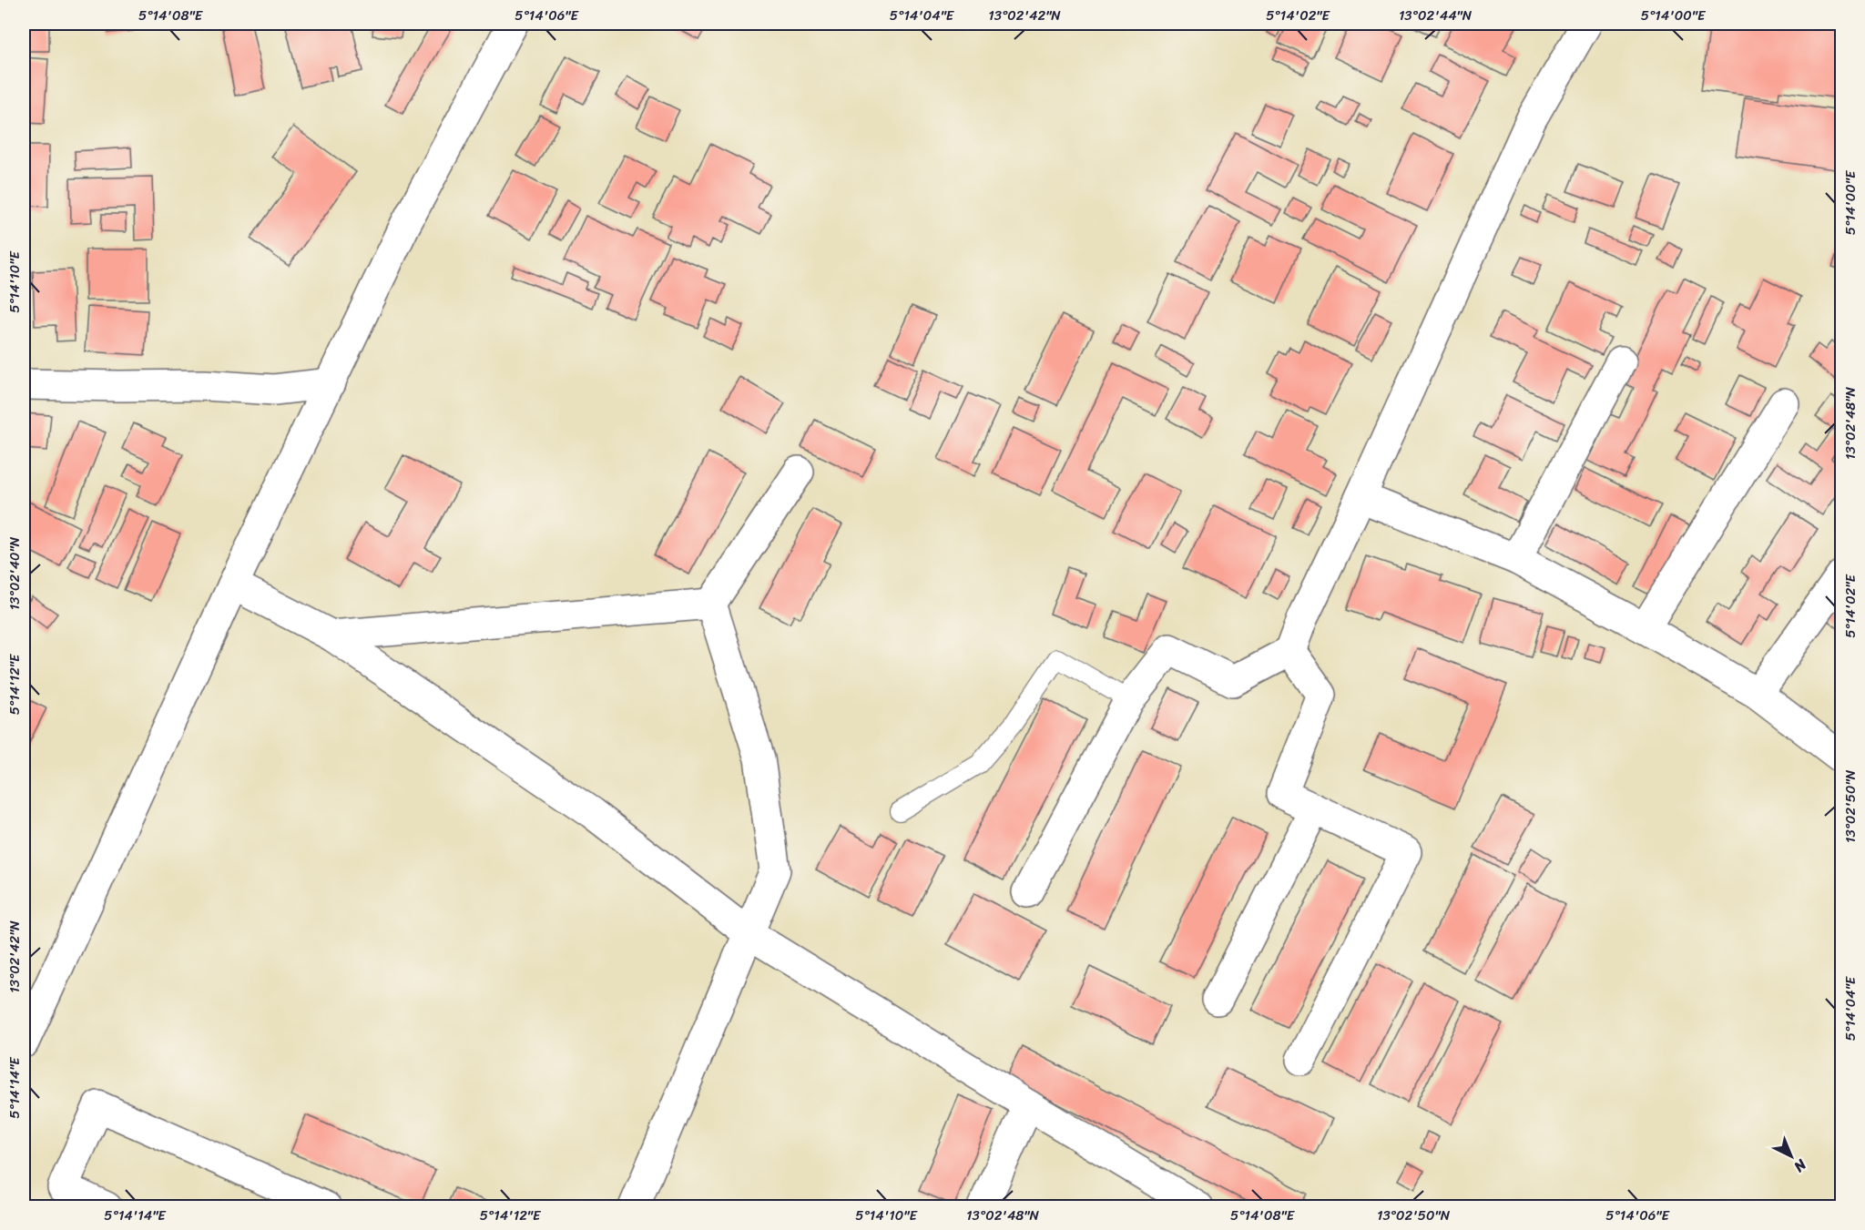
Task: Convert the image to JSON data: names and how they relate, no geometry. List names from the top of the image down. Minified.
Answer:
{"north":"bottom right","coordinates":["5°14'08\"E","5°14'06\"E","5°14'04\"E","13°02'42\"N","5°14'02\"E","13°02'44\"N","5°14'00\"E","5°14'10\"E","13°02'48\"N","13°02'40\"N","5°14'12\"E","13°02'50\"N","5°14'14\"E"]}
